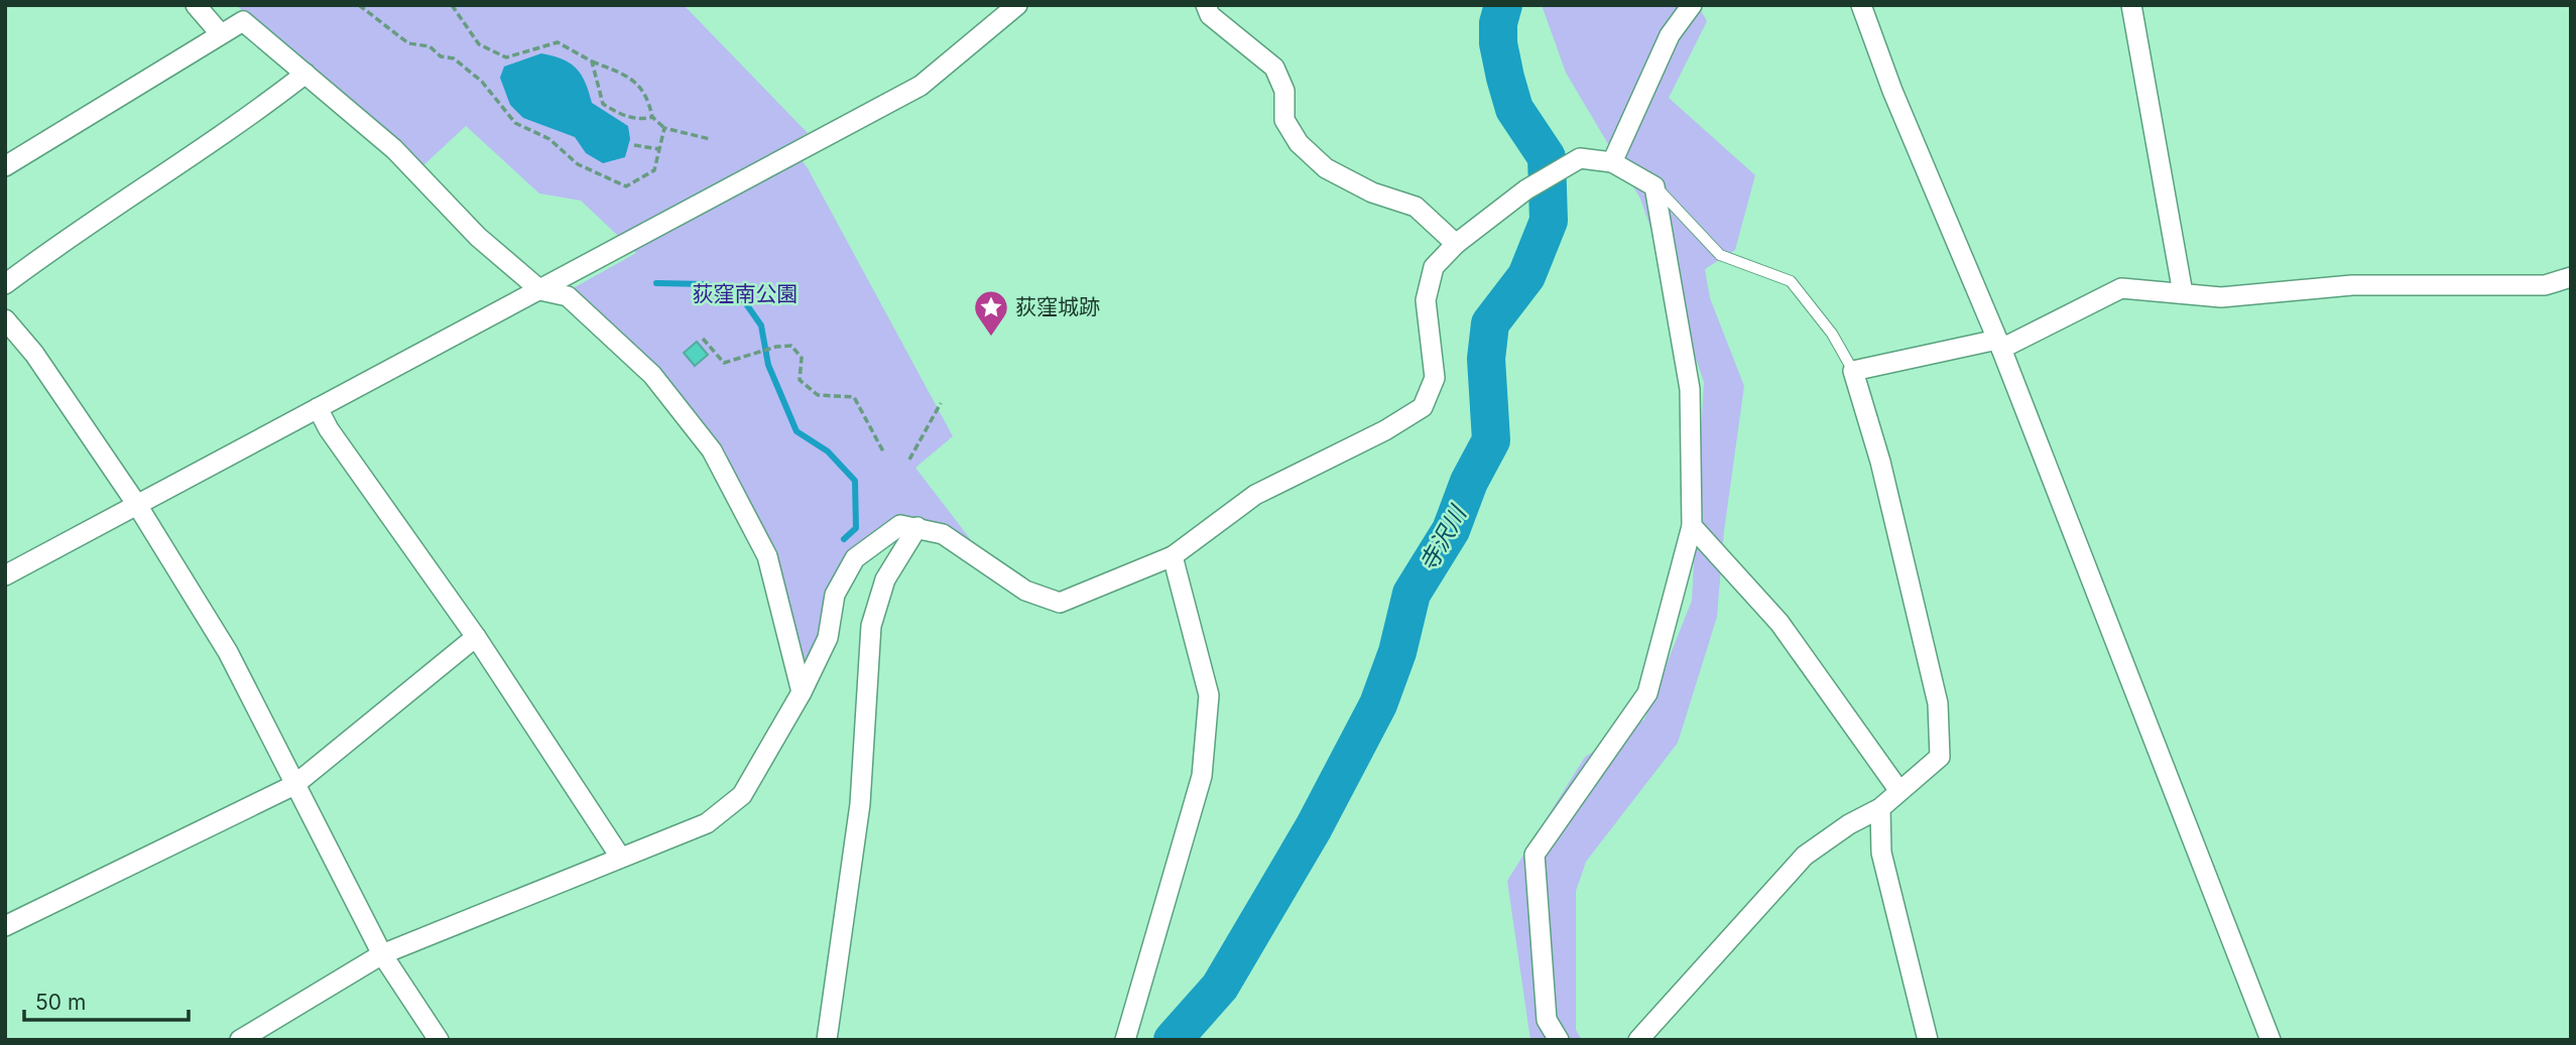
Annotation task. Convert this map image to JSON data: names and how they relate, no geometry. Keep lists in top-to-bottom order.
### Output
{
  "water": ["寺沢川"],
  "parks": ["荻窪南公園"],
  "places": {
    "place": ["荻窪城跡"]
  },
  "scale_bar": "50 m"
}
